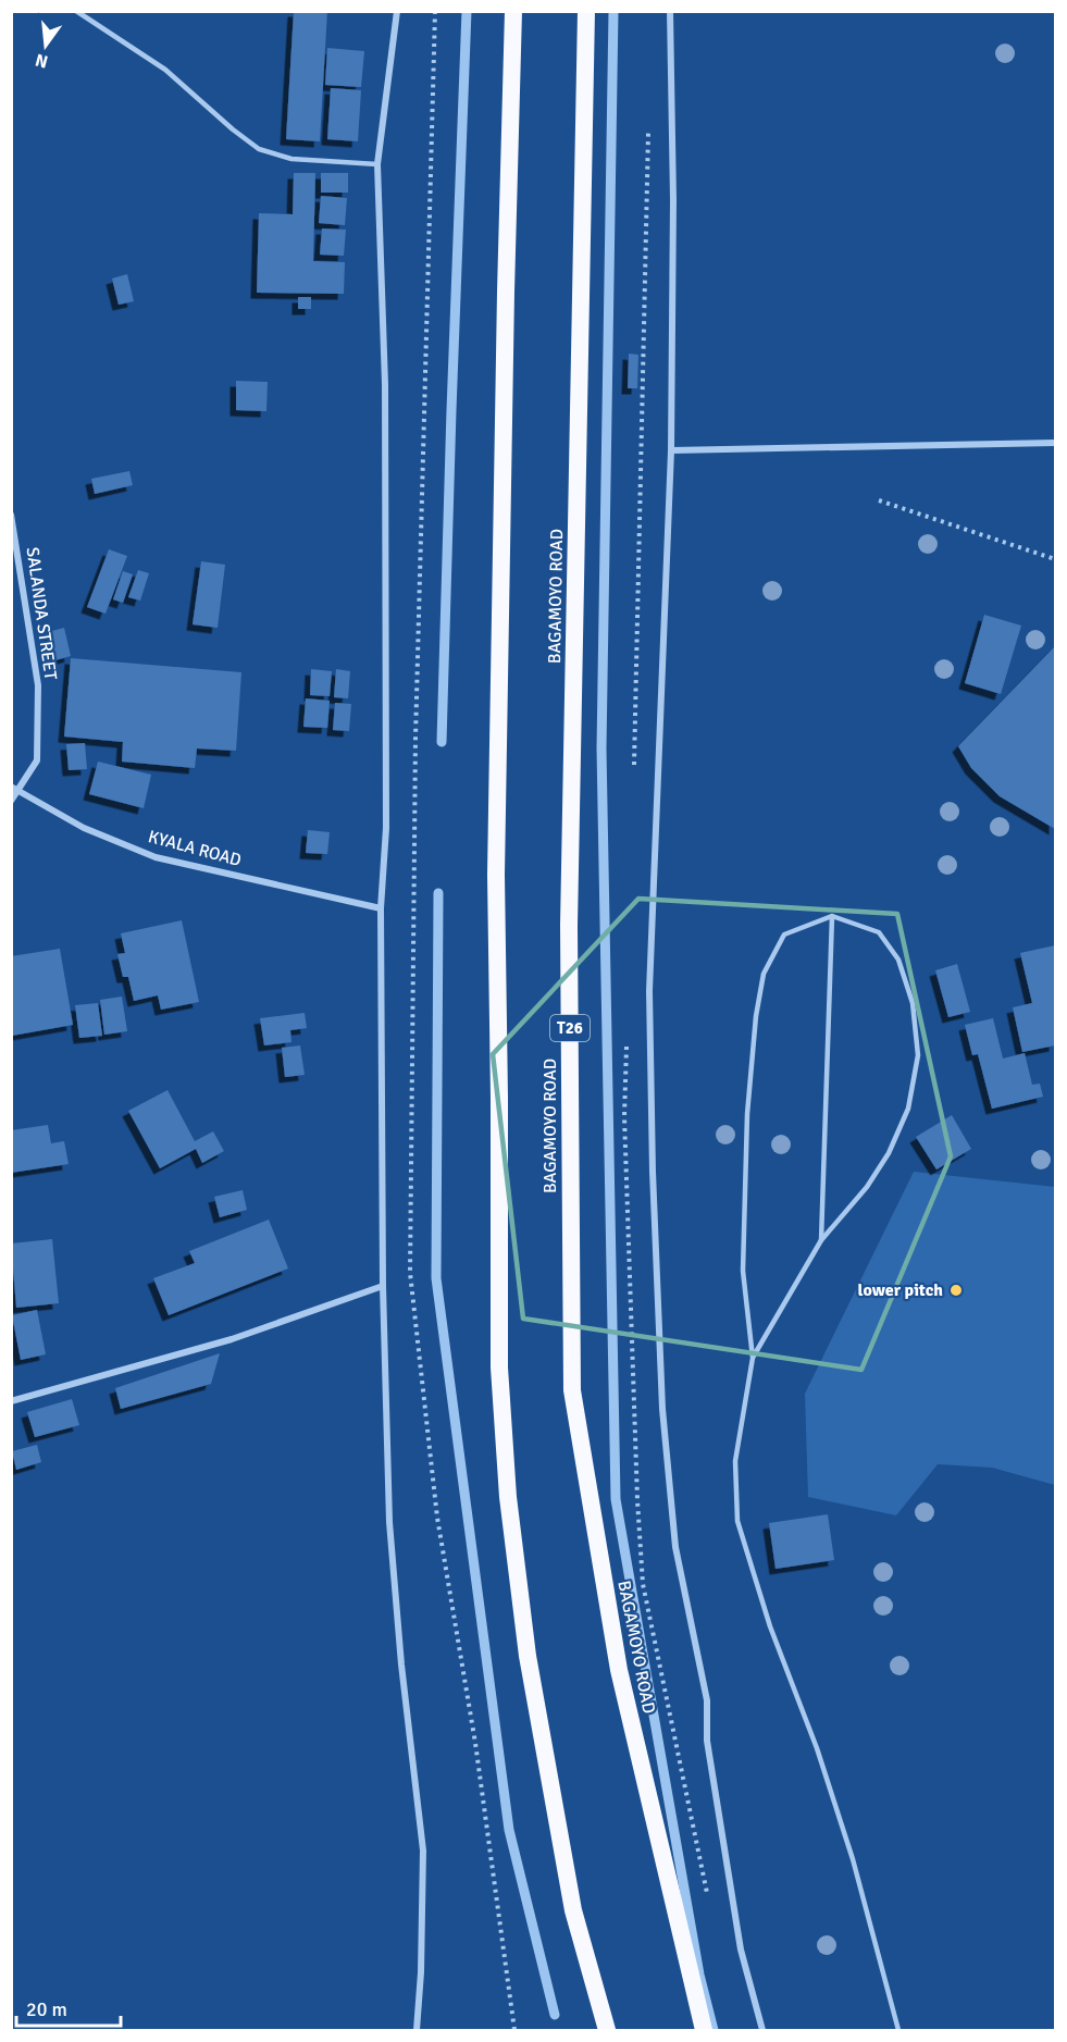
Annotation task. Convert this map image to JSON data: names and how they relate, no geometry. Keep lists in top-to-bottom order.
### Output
{
  "streets": {
    "highway": ["BAGAMOYO ROAD", "T26"],
    "street": ["SALANDA STREET", "KYALA ROAD"]
  },
  "crossings": [
    ["SALANDA STREET", "KYALA ROAD"]
  ],
  "places": ["lower pitch"],
  "scale_bar": "20 m",
  "north": "bottom"
}
